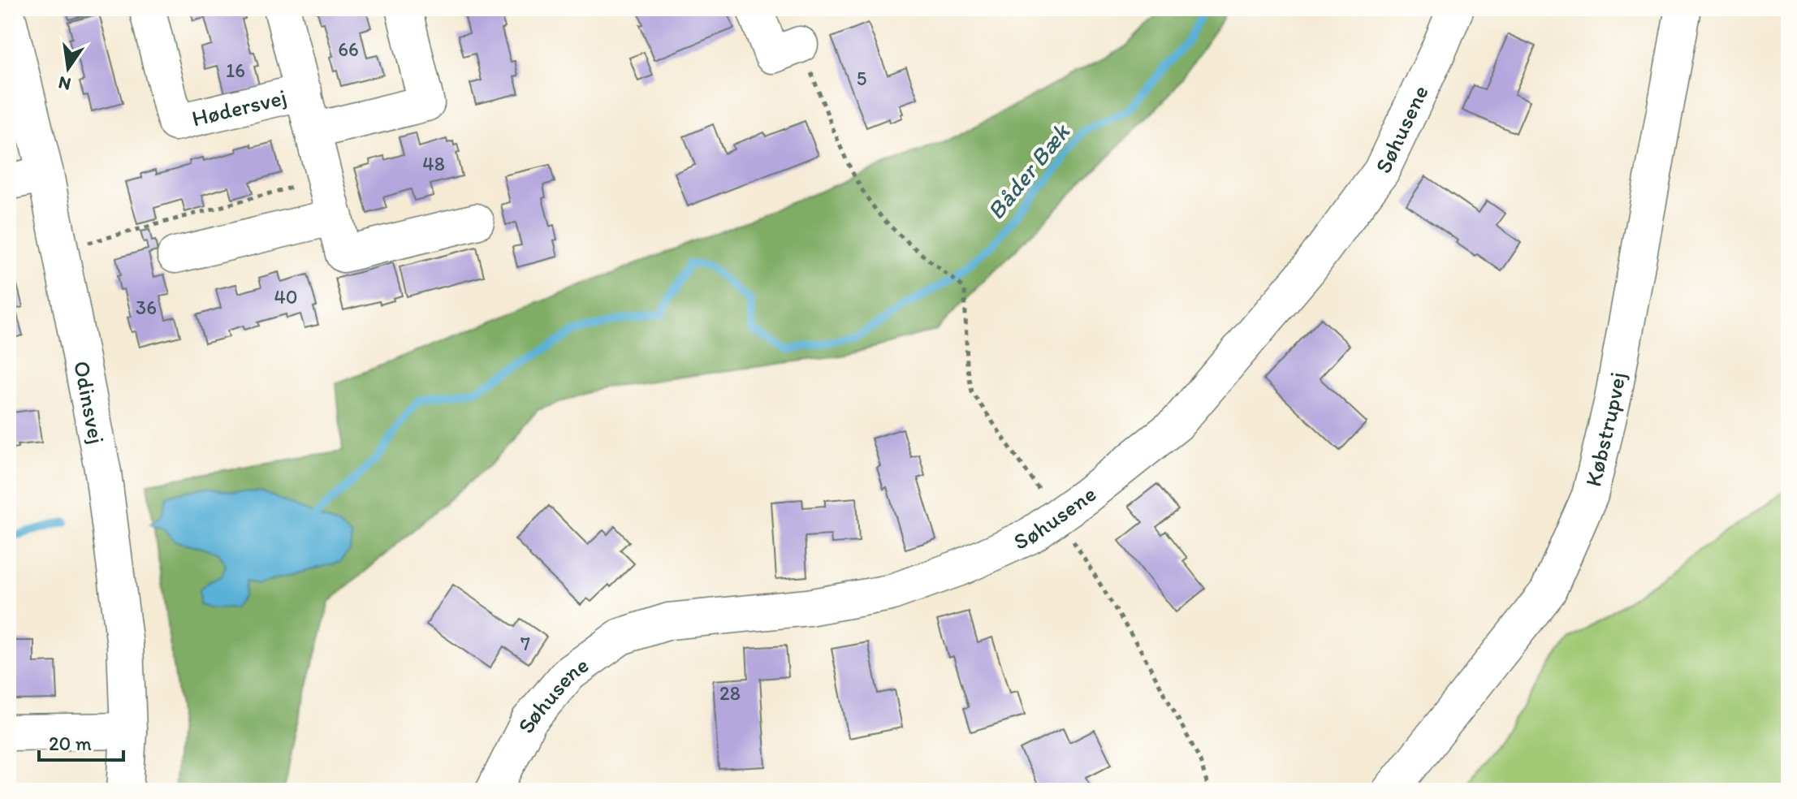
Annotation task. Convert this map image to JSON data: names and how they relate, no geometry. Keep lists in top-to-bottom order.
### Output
{
  "streets": {
    "street": [
      "Hødersvej",
      "Søhusene",
      "Odinsvej",
      "Købstrupvej"
    ]
  },
  "water": ["Båder Bæk"],
  "house_numbers": [
    "66",
    "16",
    "5",
    "48",
    "40",
    "36",
    "7",
    "28"
  ],
  "scale_bar": "20 m",
  "north": "bottom"
}
